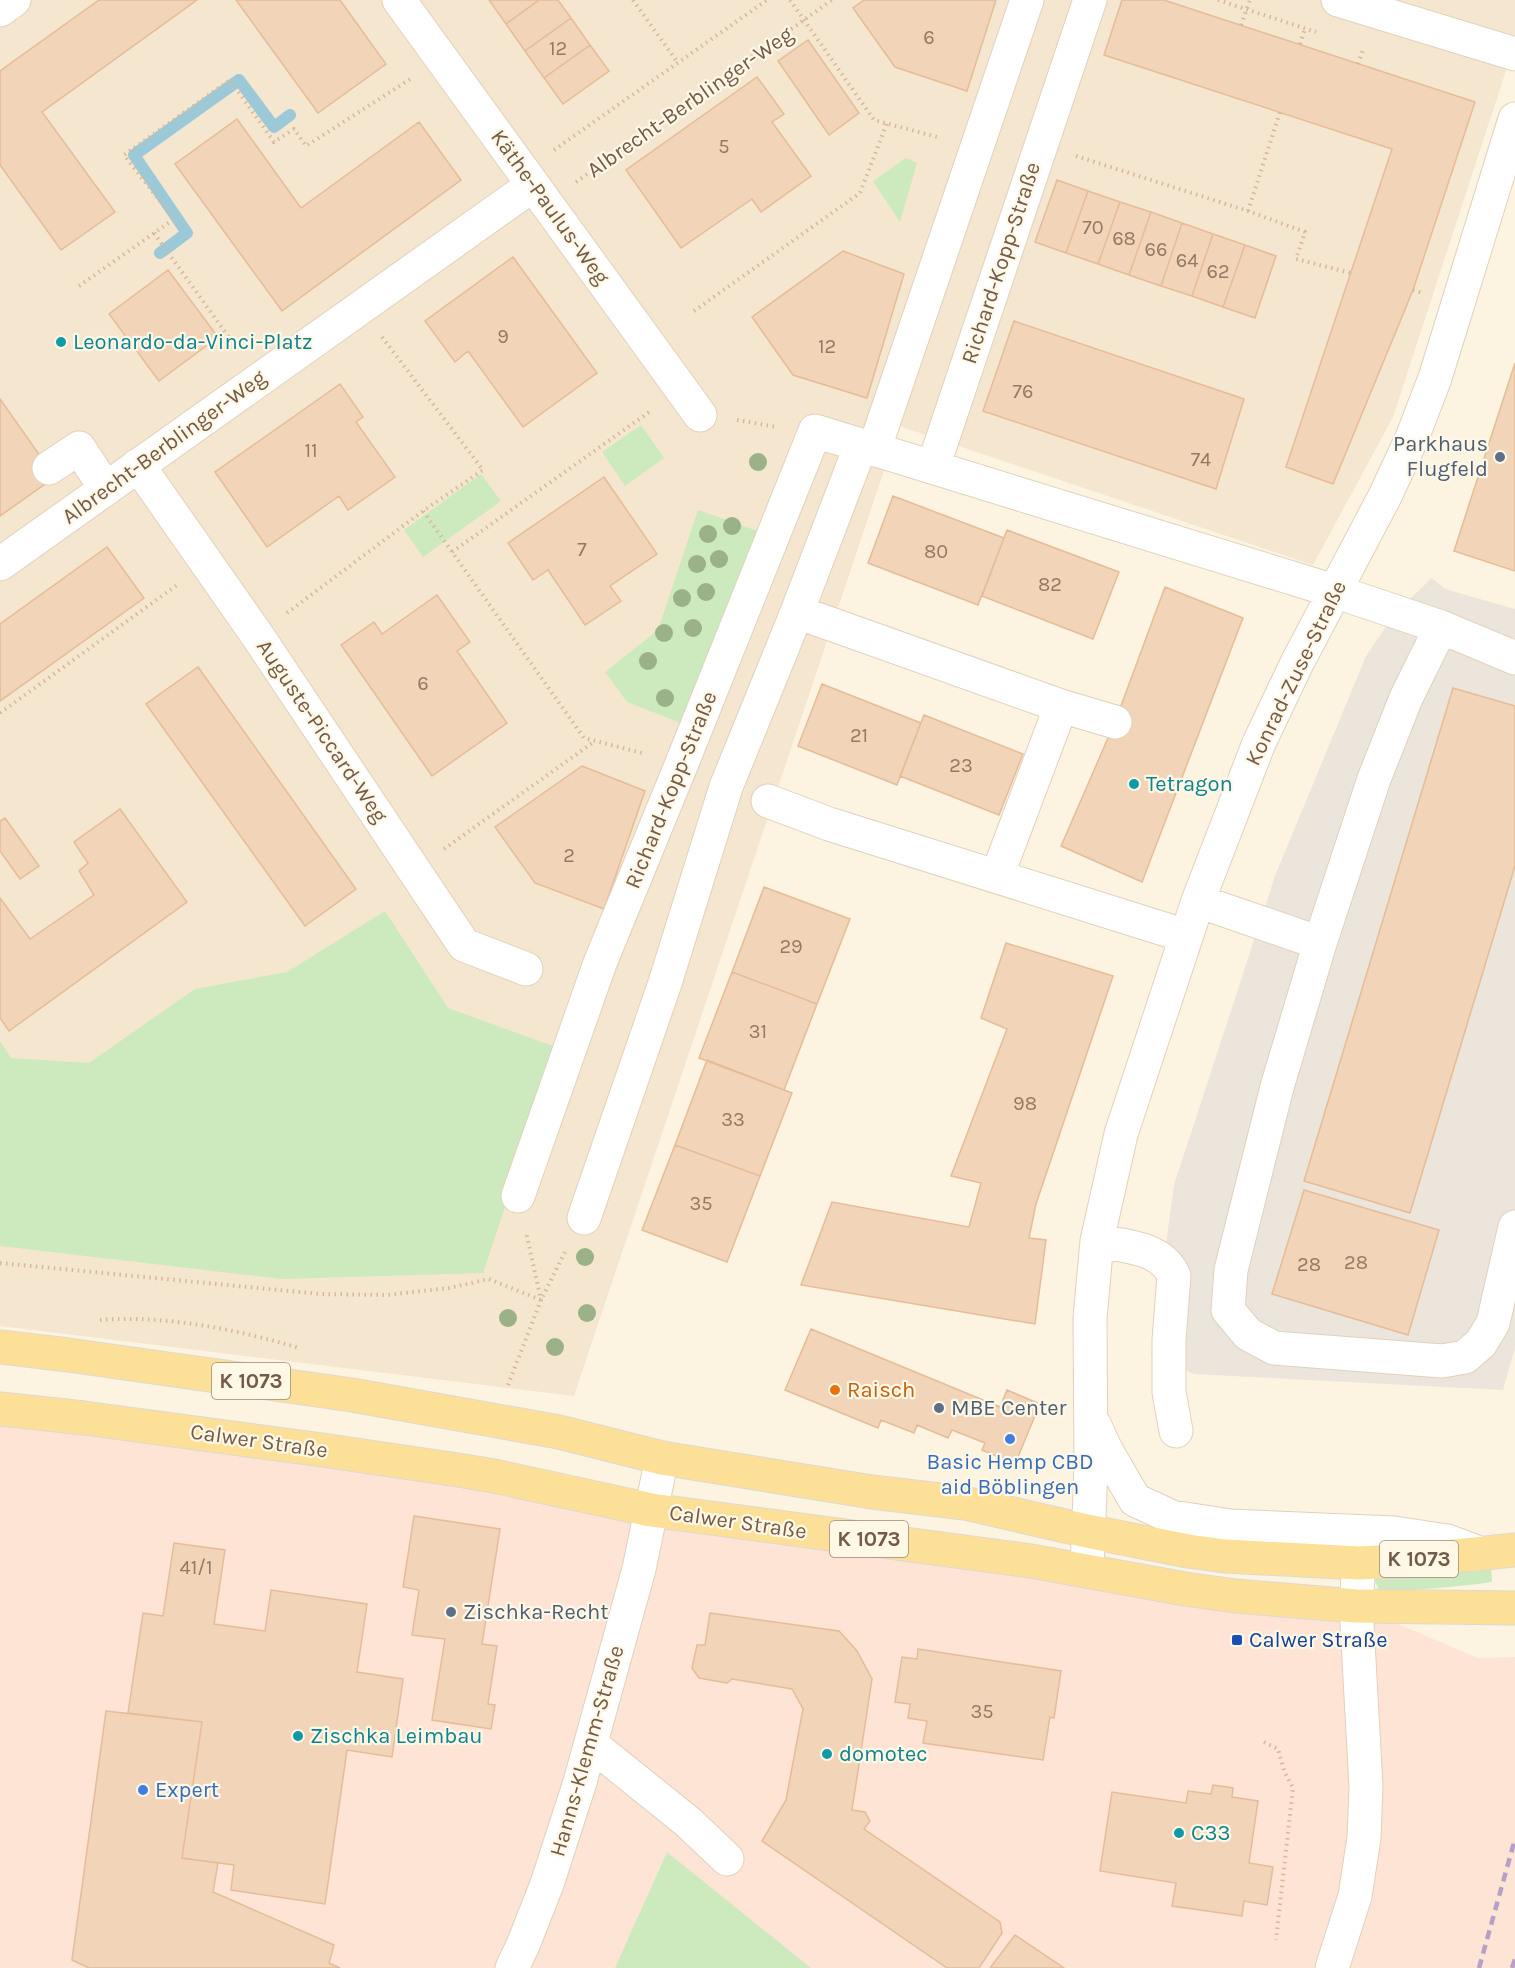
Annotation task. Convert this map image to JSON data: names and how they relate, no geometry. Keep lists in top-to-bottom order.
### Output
{
  "streets": {
    "main road": ["K 1073", "Calwer Straße"],
    "street": [
      "Albrecht-Berblinger-Weg",
      "Käthe-Paulus-Weg",
      "Richard-Kopp-Straße",
      "Konrad-Zuse-Straße",
      "Auguste-Piccard-Weg",
      "Hanns-Klemm-Straße"
    ]
  },
  "crossings": [
    ["Albrecht-Berblinger-Weg", "Käthe-Paulus-Weg"],
    ["Albrecht-Berblinger-Weg", "Auguste-Piccard-Weg"],
    ["Konrad-Zuse-Straße", "K 1073"],
    ["Konrad-Zuse-Straße", "Calwer Straße"],
    ["K 1073", "Hanns-Klemm-Straße"],
    ["Calwer Straße", "Hanns-Klemm-Straße"]
  ],
  "places": {
    "other": [
      "Leonardo-da-Vinci-Platz",
      "Parkhaus Flugfeld",
      "Tetragon",
      "Raisch",
      "MBE Center",
      "Basic Hemp CBD aid Böblingen",
      "Zischka-Recht",
      "Zischka Leimbau",
      "domotec",
      "Expert",
      "C33"
    ],
    "transit": ["Calwer Straße"]
  },
  "house_numbers": [
    "6",
    "12",
    "5",
    "70",
    "68",
    "66",
    "64",
    "62",
    "9",
    "12",
    "76",
    "11",
    "74",
    "7",
    "80",
    "82",
    "6",
    "21",
    "23",
    "2",
    "29",
    "31",
    "98",
    "33",
    "35",
    "28",
    "28",
    "41/1",
    "35"
  ]
}
